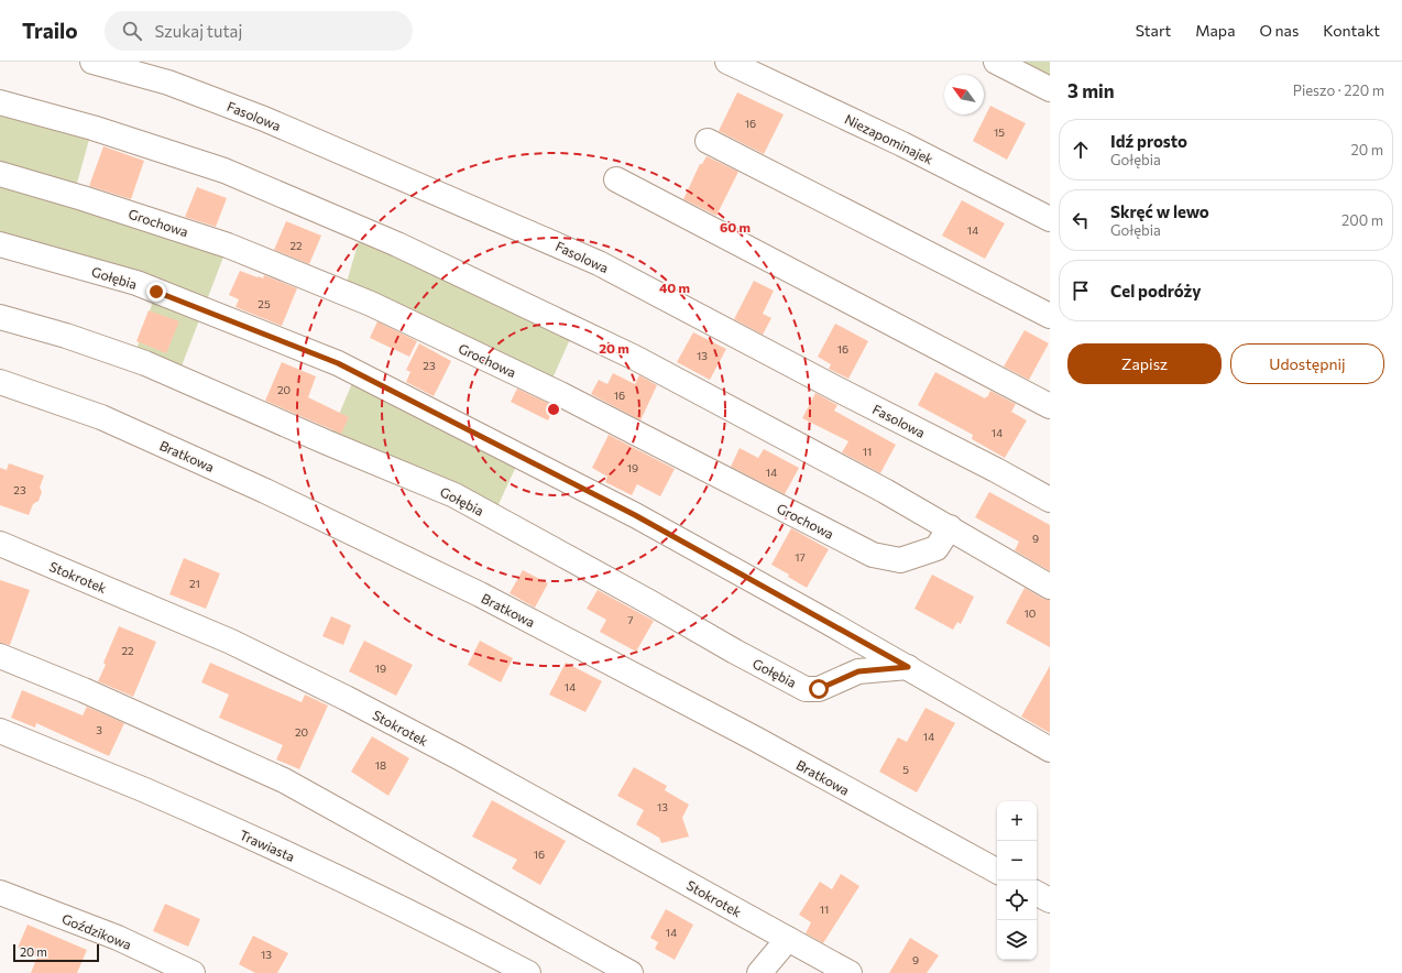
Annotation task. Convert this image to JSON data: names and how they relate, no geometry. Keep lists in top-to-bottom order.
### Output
{
  "streets": {
    "street": [
      "Fasolowa",
      "Niezapominajek",
      "Grochowa",
      "Gołębia",
      "Bratkowa",
      "Stokrotek",
      "Trawiasta",
      "Goździkowa"
    ]
  },
  "house_numbers": [
    "16",
    "15",
    "14",
    "22",
    "25",
    "16",
    "13",
    "23",
    "20",
    "16",
    "14",
    "11",
    "19",
    "14",
    "23",
    "9",
    "17",
    "21",
    "10",
    "7",
    "22",
    "19",
    "14",
    "3",
    "20",
    "14",
    "18",
    "5",
    "13",
    "16",
    "11",
    "14",
    "13",
    "9"
  ],
  "scale_bar": "20 m",
  "north": "top left",
  "page": {
    "header": "Trailo",
    "search": "Szukaj tutaj",
    "nav": [
      "Start",
      "Mapa",
      "O nas",
      "Kontakt"
    ],
    "heading": ["3 min", "Pieszo · 220 m"],
    "list": [
      ["Idź prosto", "Gołębia", "20 m"],
      ["Skręć w lewo", "Gołębia", "200 m"],
      "Cel podróży"
    ],
    "buttons": ["Zapisz", "Udostępnij"],
    "map_buttons": ["+", "−"],
    "scale": "20 m"
  },
  "rings": ["60 m", "40 m", "20 m"]
}
